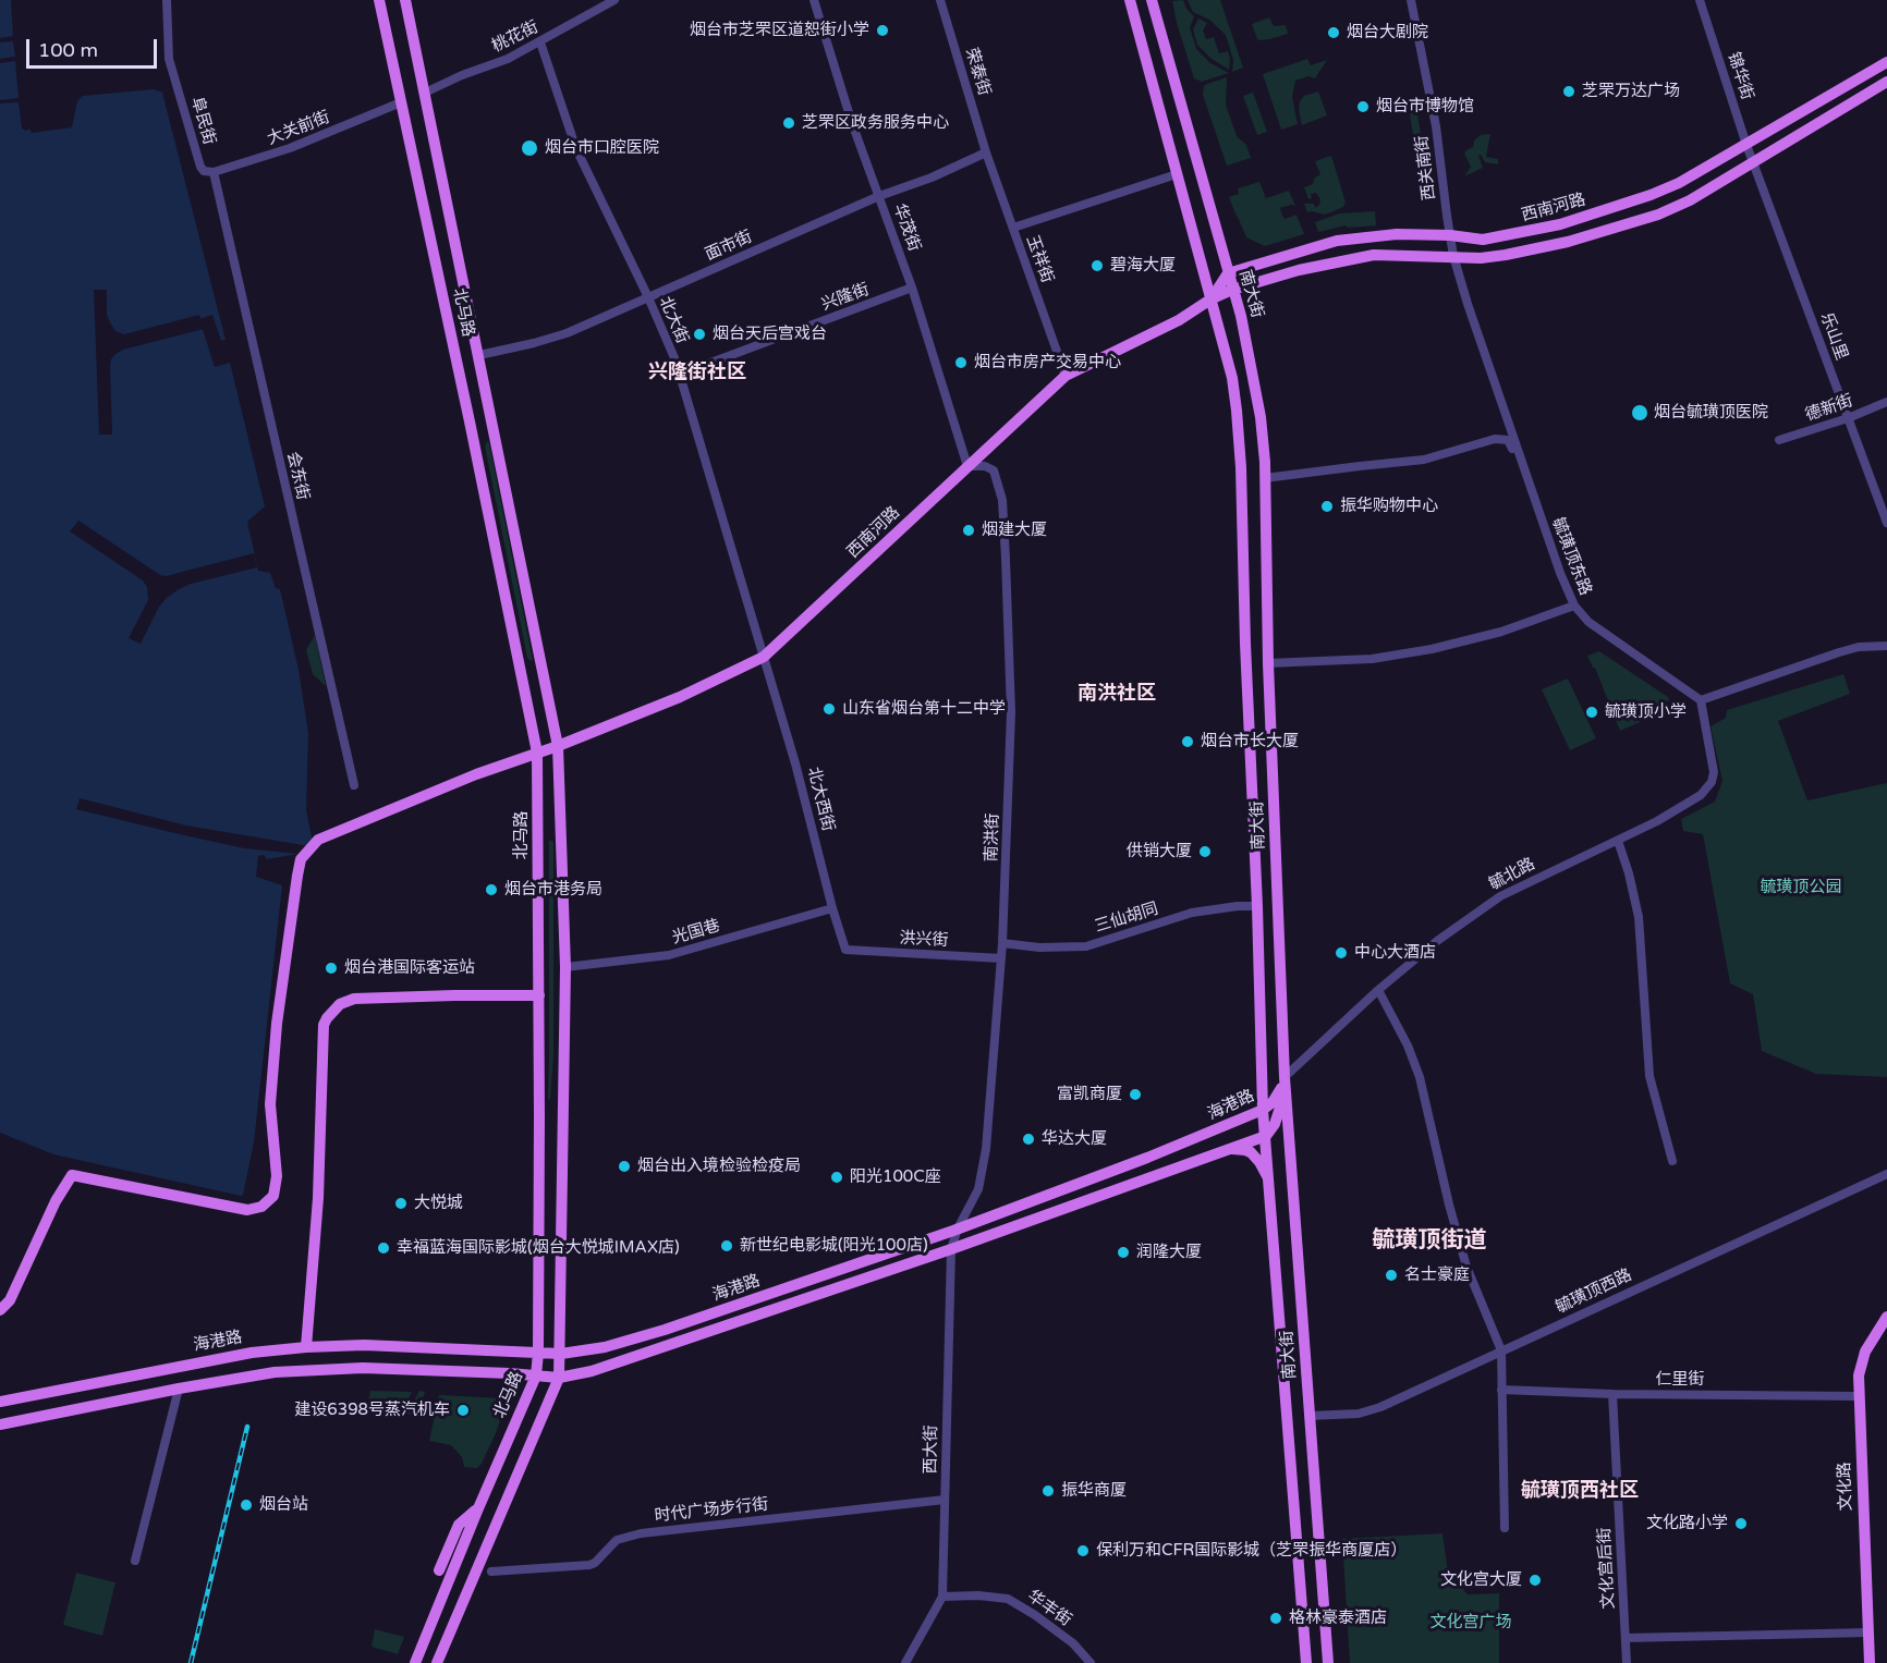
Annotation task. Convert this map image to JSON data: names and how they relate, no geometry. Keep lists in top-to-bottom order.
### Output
{
  "streets": {
    "main road": [
      "西南河路",
      "南大街",
      "北马路",
      "海港路",
      "文化路"
    ],
    "street": [
      "桃花街",
      "荣泰街",
      "锦华街",
      "阜民街",
      "大关前街",
      "西关南街",
      "华茂街",
      "面市街",
      "玉祥街",
      "兴隆街",
      "北大街",
      "乐山里",
      "德新街",
      "会东街",
      "毓璜顶东路",
      "北大西街",
      "南洪街",
      "毓北路",
      "三仙胡同",
      "光国巷",
      "洪兴街",
      "毓璜顶西路",
      "仁里街",
      "西大街",
      "时代广场步行街",
      "文化宫后街",
      "华丰街"
    ]
  },
  "crossings": [
    ["桃花街", "北马路"],
    ["桃花街", "北大街"],
    ["荣泰街", "面市街"],
    ["荣泰街", "玉祥街"],
    ["锦华街", "西南河路"],
    ["锦华街", "乐山里"],
    ["阜民街", "大关前街"],
    ["阜民街", "会东街"],
    ["大关前街", "北马路"],
    ["大关前街", "会东街"],
    ["西关南街", "西南河路"],
    ["西关南街", "毓璜顶东路"],
    ["西南河路", "华茂街"],
    ["西南河路", "玉祥街"],
    ["西南河路", "南大街"],
    ["西南河路", "北马路"],
    ["西南河路", "北大街"],
    ["西南河路", "乐山里"],
    ["西南河路", "毓璜顶东路"],
    ["西南河路", "北大西街"],
    ["西南河路", "南洪街"],
    ["华茂街", "面市街"],
    ["华茂街", "兴隆街"],
    ["华茂街", "南洪街"],
    ["面市街", "玉祥街"],
    ["面市街", "北马路"],
    ["面市街", "北大街"],
    ["南大街", "毓北路"],
    ["南大街", "三仙胡同"],
    ["南大街", "海港路"],
    ["南大街", "毓璜顶西路"],
    ["兴隆街", "北大街"],
    ["北马路", "光国巷"],
    ["北马路", "海港路"],
    ["北大街", "北大西街"],
    ["乐山里", "德新街"],
    ["毓璜顶东路", "毓北路"],
    ["北大西街", "光国巷"],
    ["北大西街", "洪兴街"],
    ["南洪街", "三仙胡同"],
    ["南洪街", "洪兴街"],
    ["南洪街", "海港路"],
    ["南洪街", "西大街"],
    ["毓北路", "海港路"],
    ["海港路", "西大街"],
    ["仁里街", "文化路"],
    ["仁里街", "文化宫后街"],
    ["西大街", "时代广场步行街"],
    ["西大街", "华丰街"]
  ],
  "districts": [
    "兴隆街社区",
    "南洪社区",
    "毓璜顶街道",
    "毓璜顶西社区"
  ],
  "parks": ["毓璜顶公园", "文化宫广场"],
  "places": [
    "烟台市芝罘区道恕街小学",
    "烟台大剧院",
    "芝罘万达广场",
    "烟台市博物馆",
    "芝罘区政务服务中心",
    "烟台市口腔医院",
    "碧海大厦",
    "烟台天后宫戏台",
    "烟台市房产交易中心",
    "烟台毓璜顶医院",
    "振华购物中心",
    "烟建大厦",
    "山东省烟台第十二中学",
    "毓璜顶小学",
    "烟台市长大厦",
    "供销大厦",
    "烟台市港务局",
    "中心大酒店",
    "烟台港国际客运站",
    "富凯商厦",
    "华达大厦",
    "烟台出入境检验检疫局",
    "阳光100C座",
    "大悦城",
    "新世纪电影城(阳光100店)",
    "幸福蓝海国际影城(烟台大悦城IMAX店)",
    "润隆大厦",
    "名士豪庭",
    "建设6398号蒸汽机车",
    "振华商厦",
    "烟台站",
    "文化路小学",
    "保利万和CFR国际影城（芝罘振华商厦店）",
    "文化宫大厦",
    "格林豪泰酒店"
  ],
  "scale_bar": "100 m"
}
